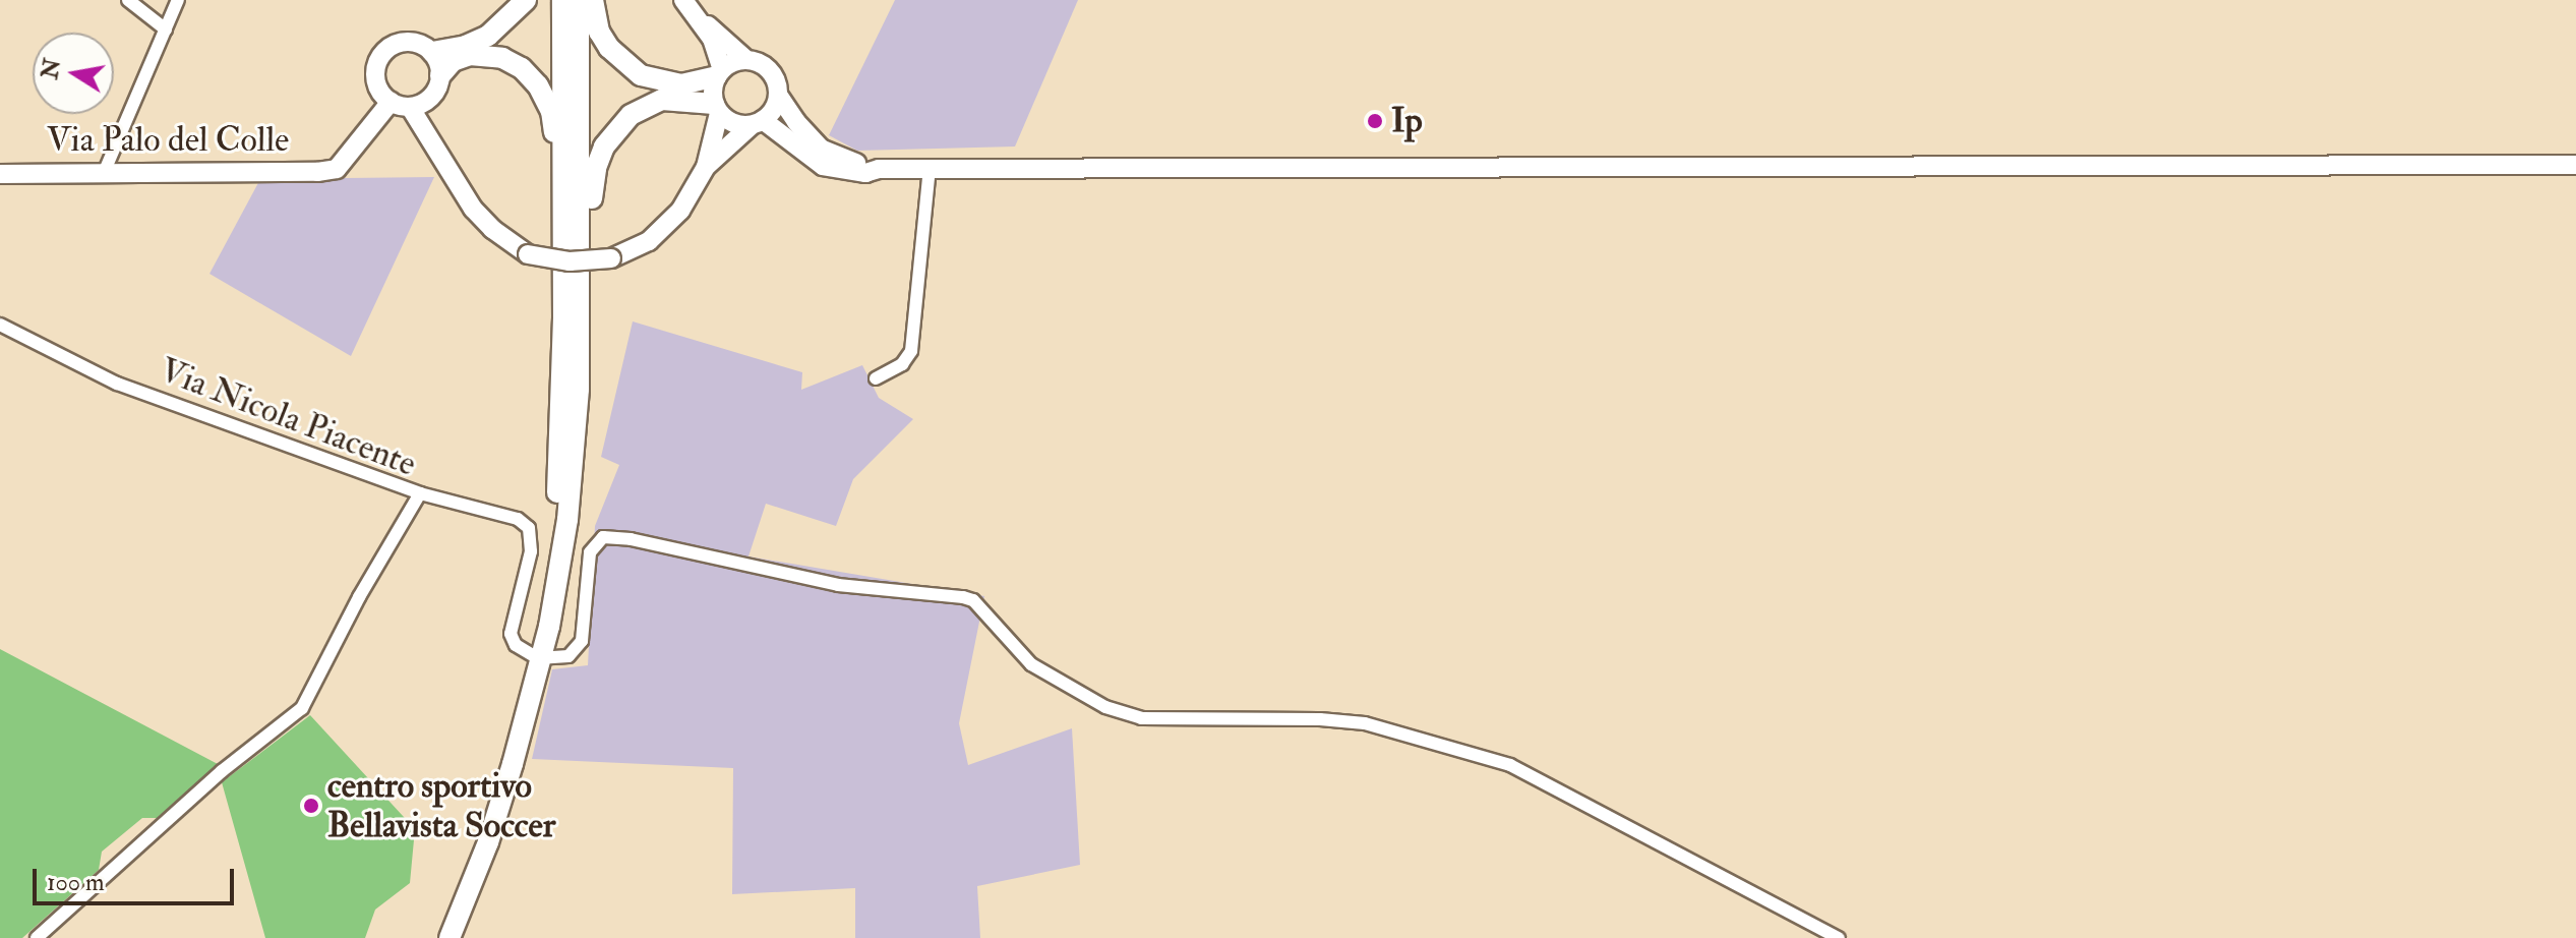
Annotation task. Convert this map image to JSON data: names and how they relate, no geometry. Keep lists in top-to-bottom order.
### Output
{
  "streets": {
    "main road": ["Via Palo del Colle"],
    "street": ["Via Nicola Piacente"]
  },
  "places": ["Ip", "centro sportivo Bellavista Soccer"],
  "scale_bar": "100 m",
  "north": "left"
}
